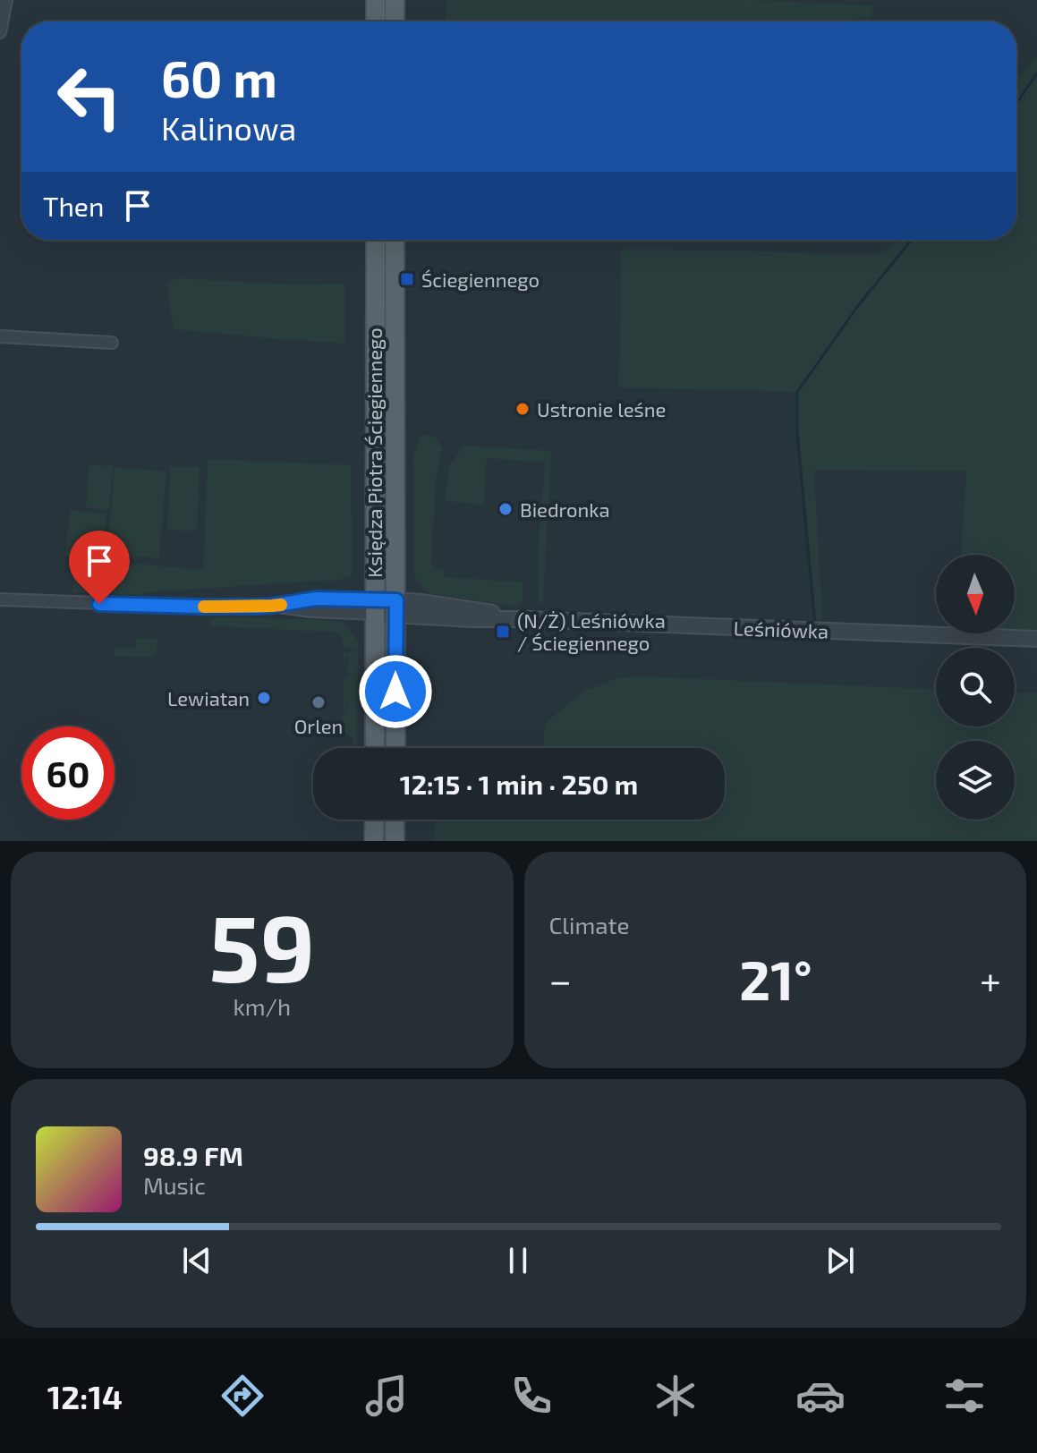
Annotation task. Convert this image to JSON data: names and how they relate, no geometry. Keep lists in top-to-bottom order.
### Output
{
  "streets": {
    "main road": ["Księdza Piotra Ściegiennego"],
    "street": ["Leśniówka"]
  },
  "crossings": [
    ["Księdza Piotra Ściegiennego", "Leśniówka"]
  ],
  "places": {
    "transit": ["Ściegiennego", "(N/Ż) Leśniówka / Ściegiennego"],
    "other": [
      "Ustronie leśne",
      "Biedronka",
      "Lewiatan",
      "Orlen"
    ]
  },
  "north": "bottom",
  "page": {
    "turn": ["60 m", "Kalinowa"],
    "then": "Then",
    "limit": "60",
    "trip": "12:15 · 1 min · 250 m",
    "tile": [
      ["59", "km/h"],
      "Climate"
    ],
    "heat": ["−", "21°", "+"],
    "song": ["98.9 FM", "Music"],
    "tabs": "12:14"
  }
}
